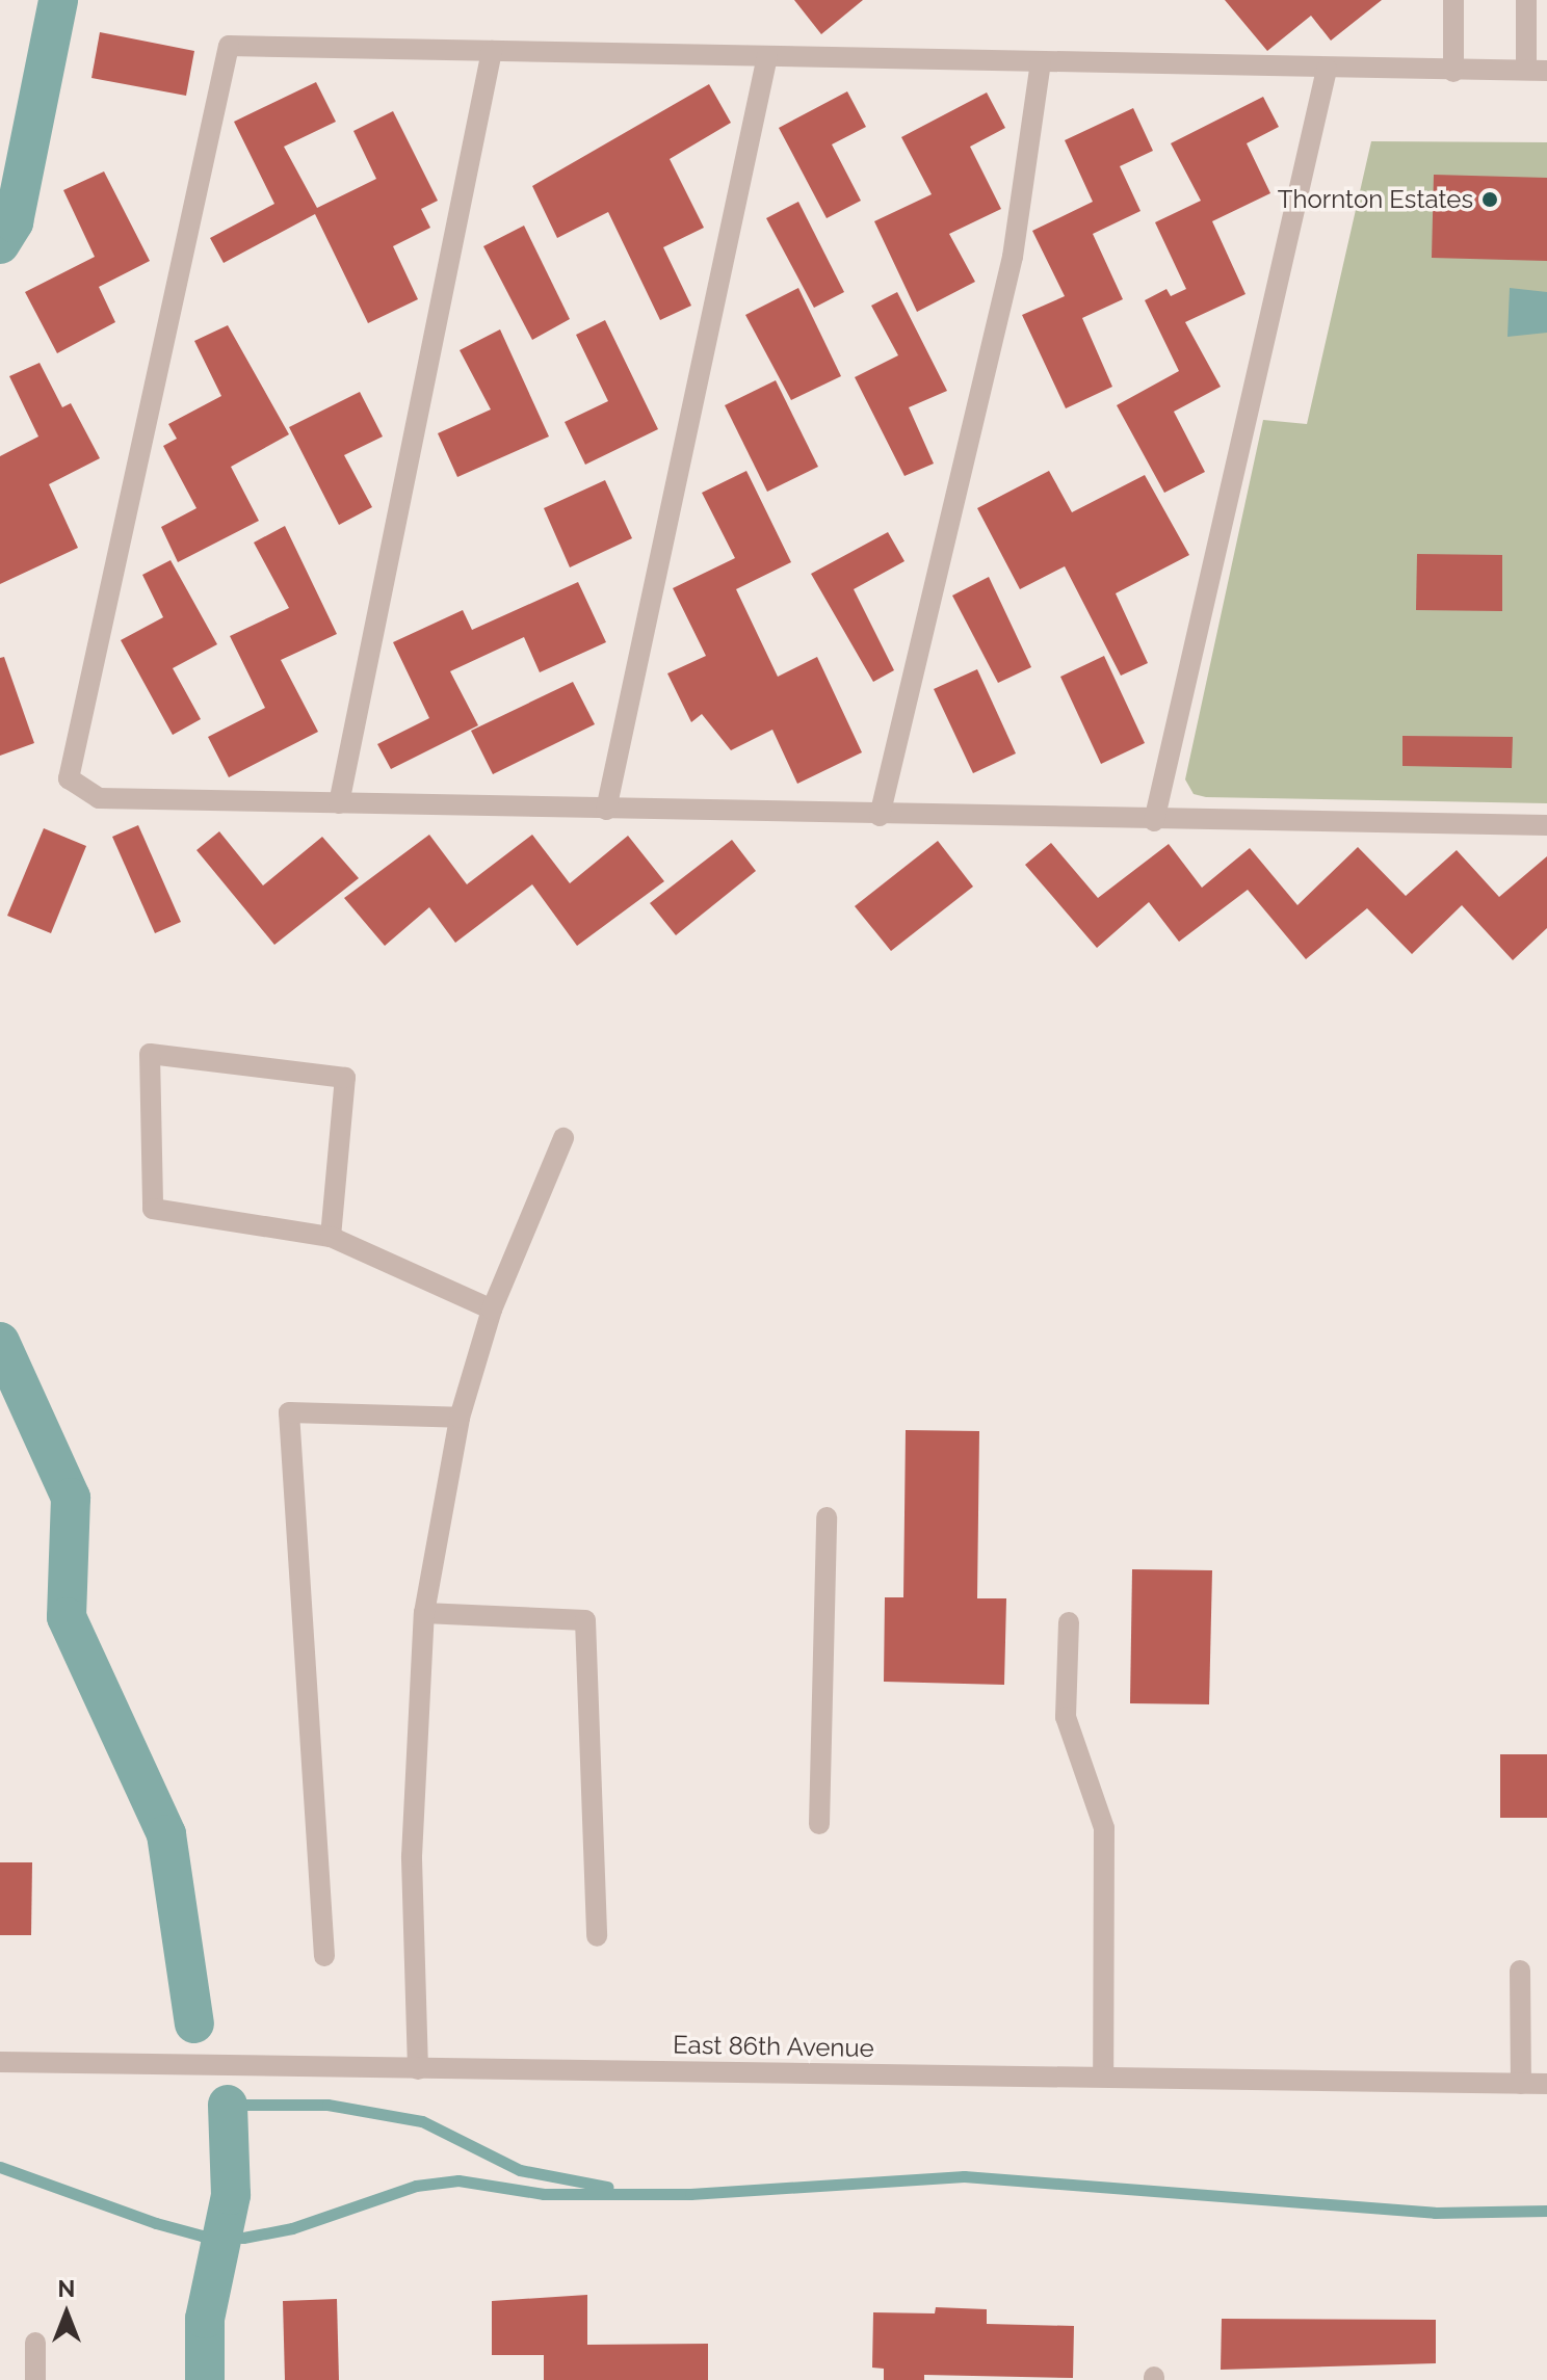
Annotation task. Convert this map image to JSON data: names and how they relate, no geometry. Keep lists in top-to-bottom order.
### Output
{
  "streets": {
    "street": ["East 86th Avenue"]
  },
  "places": ["Thornton Estates"],
  "north": "top"
}
